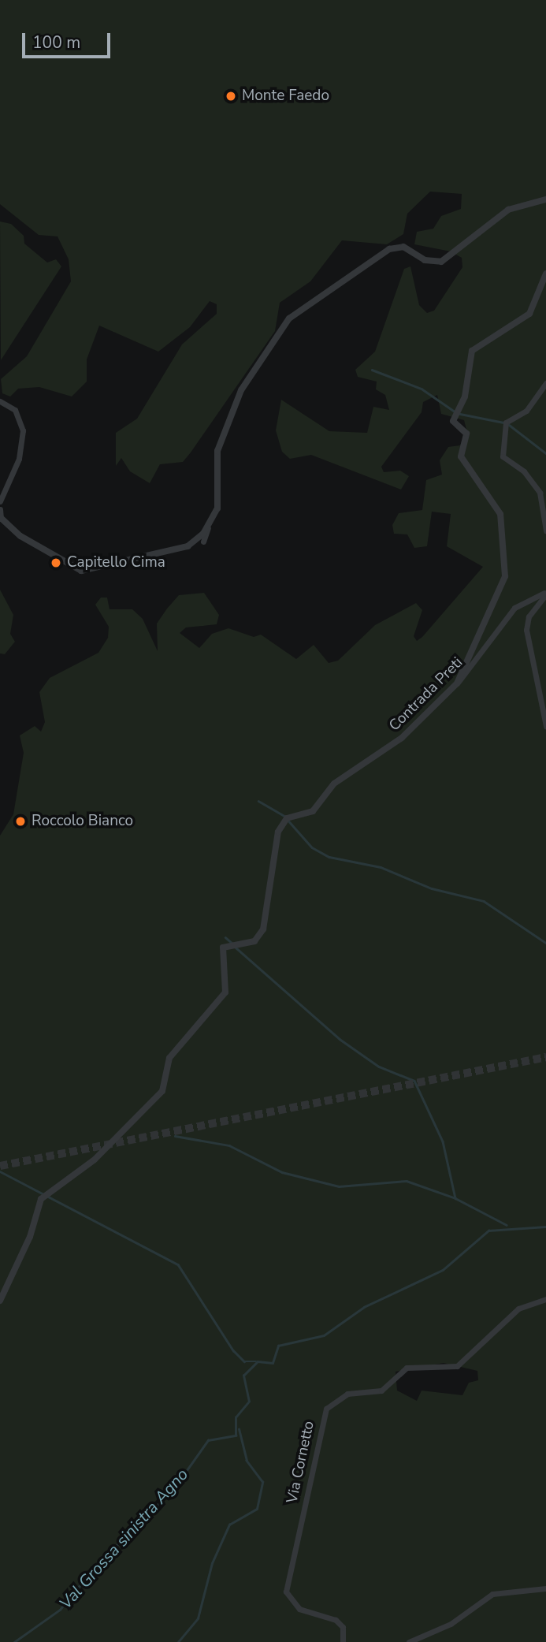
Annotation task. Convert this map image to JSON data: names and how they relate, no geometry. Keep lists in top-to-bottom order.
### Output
{
  "streets": {
    "street": ["Contrada Preti", "Via Cornetto"]
  },
  "water": ["Val Grossa sinistra Agno"],
  "places": ["Monte Faedo", "Capitello Cima", "Roccolo Bianco"],
  "scale_bar": "100 m"
}
